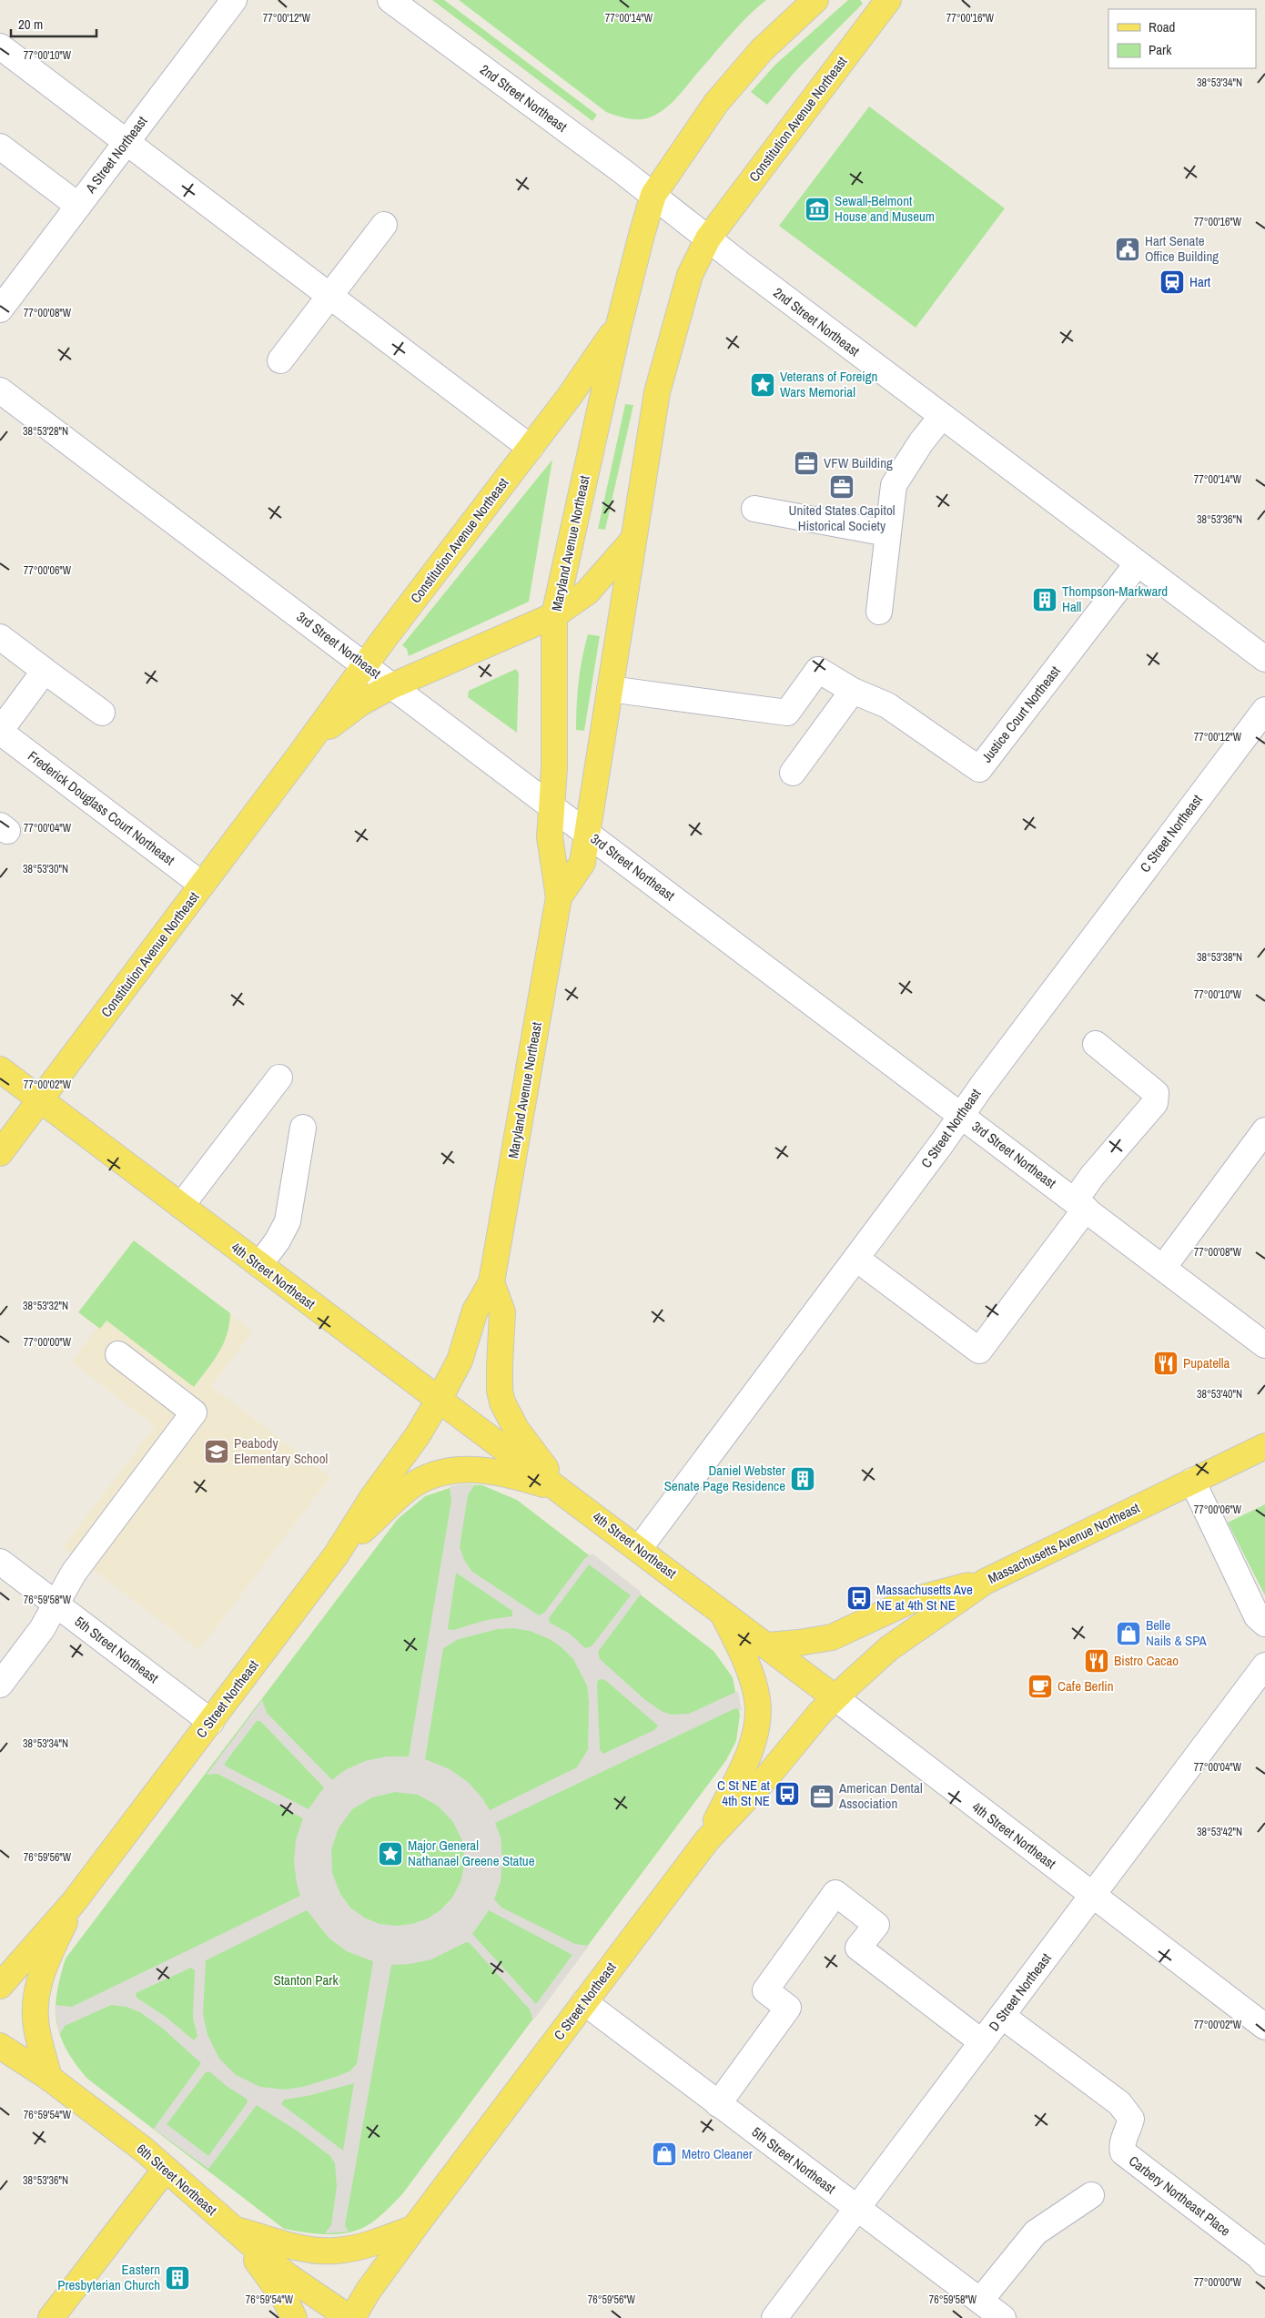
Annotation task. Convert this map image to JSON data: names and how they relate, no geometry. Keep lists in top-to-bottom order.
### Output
{
  "streets": {
    "main road": [
      "Constitution Avenue Northeast",
      "Maryland Avenue Northeast",
      "C Street Northeast",
      "4th Street Northeast",
      "Massachusetts Avenue Northeast",
      "6th Street Northeast"
    ],
    "street": [
      "2nd Street Northeast",
      "A Street Northeast",
      "3rd Street Northeast",
      "Justice Court Northeast",
      "Frederick Douglass Court Northeast",
      "5th Street Northeast",
      "D Street Northeast",
      "Carbery Northeast Place"
    ]
  },
  "crossings": [
    ["2nd Street Northeast", "Constitution Avenue Northeast"],
    ["2nd Street Northeast", "Maryland Avenue Northeast"],
    ["2nd Street Northeast", "Justice Court Northeast"],
    ["Constitution Avenue Northeast", "Maryland Avenue Northeast"],
    ["Constitution Avenue Northeast", "3rd Street Northeast"],
    ["Constitution Avenue Northeast", "Frederick Douglass Court Northeast"],
    ["Constitution Avenue Northeast", "4th Street Northeast"],
    ["Maryland Avenue Northeast", "3rd Street Northeast"],
    ["Maryland Avenue Northeast", "C Street Northeast"],
    ["Maryland Avenue Northeast", "4th Street Northeast"],
    ["3rd Street Northeast", "C Street Northeast"],
    ["C Street Northeast", "4th Street Northeast"],
    ["C Street Northeast", "Massachusetts Avenue Northeast"],
    ["C Street Northeast", "5th Street Northeast"],
    ["C Street Northeast", "6th Street Northeast"],
    ["4th Street Northeast", "Massachusetts Avenue Northeast"],
    ["4th Street Northeast", "D Street Northeast"],
    ["5th Street Northeast", "D Street Northeast"],
    ["D Street Northeast", "Carbery Northeast Place"]
  ],
  "parks": ["Stanton Park"],
  "places": {
    "museum": ["Sewall-Belmont House and Museum"],
    "public building": ["Hart Senate Office Building"],
    "station": ["Hart"],
    "place": ["Veterans of Foreign Wars Memorial", "Major General Nathanael Greene Statue"],
    "office": ["VFW Building", "United States Capitol Historical Society", "American Dental Association"],
    "building": ["Thompson-Markward Hall", "Daniel Webster Senate Page Residence", "Eastern Presbyterian Church"],
    "restaurant": ["Pupatella", "Bistro Cacao"],
    "school or university": ["Peabody Elementary School"],
    "bus stop": ["Massachusetts Ave NE at 4th St NE", "C St NE at 4th St NE"],
    "shop": ["Belle Nails & SPA", "Metro Cleaner"],
    "cafe": ["Cafe Berlin"]
  },
  "legend": ["Road", "Park"],
  "scale_bar": "20 m",
  "coordinates": [
    "77°00'12\"W",
    "77°00'14\"W",
    "77°00'16\"W",
    "77°00'10\"W",
    "38°53'34\"N",
    "77°00'08\"W",
    "38°53'28\"N",
    "38°53'36\"N",
    "77°00'06\"W",
    "77°00'04\"W",
    "38°53'30\"N",
    "38°53'38\"N",
    "77°00'02\"W",
    "38°53'32\"N",
    "77°00'00\"W",
    "38°53'40\"N",
    "76°59'58\"W",
    "38°53'42\"N",
    "76°59'56\"W",
    "76°59'54\"W"
  ]
}
